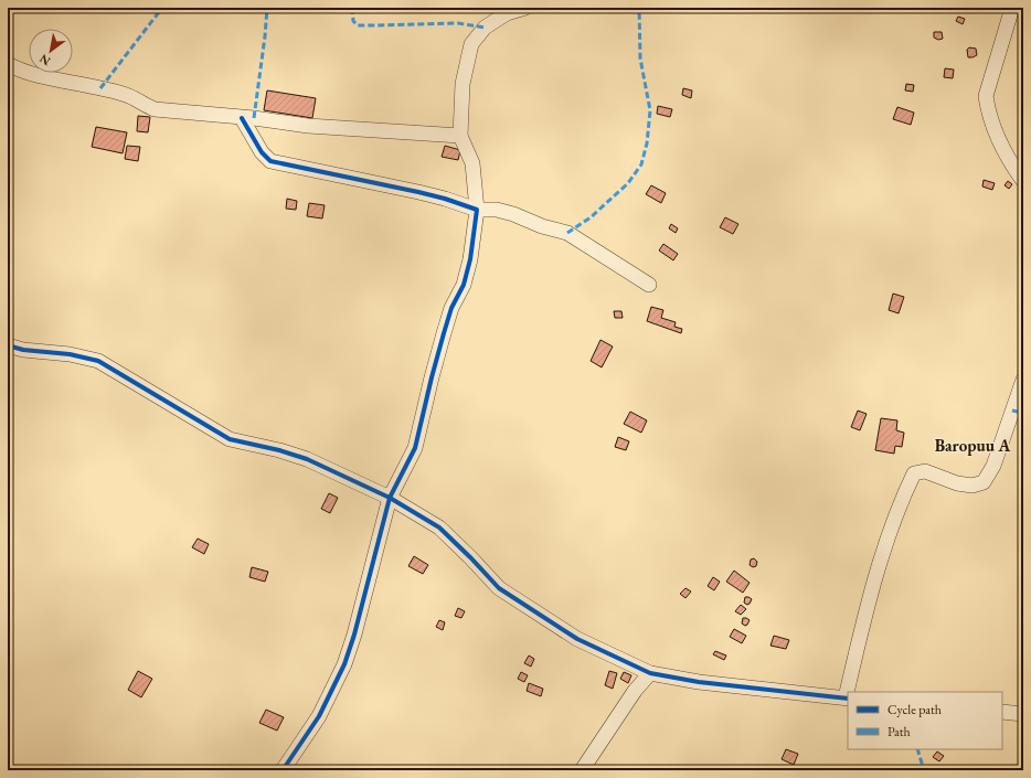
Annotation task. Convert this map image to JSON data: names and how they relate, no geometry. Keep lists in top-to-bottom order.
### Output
{
  "districts": ["Baropuu A"],
  "legend": ["Cycle path", "Path"],
  "north": "bottom left"
}
